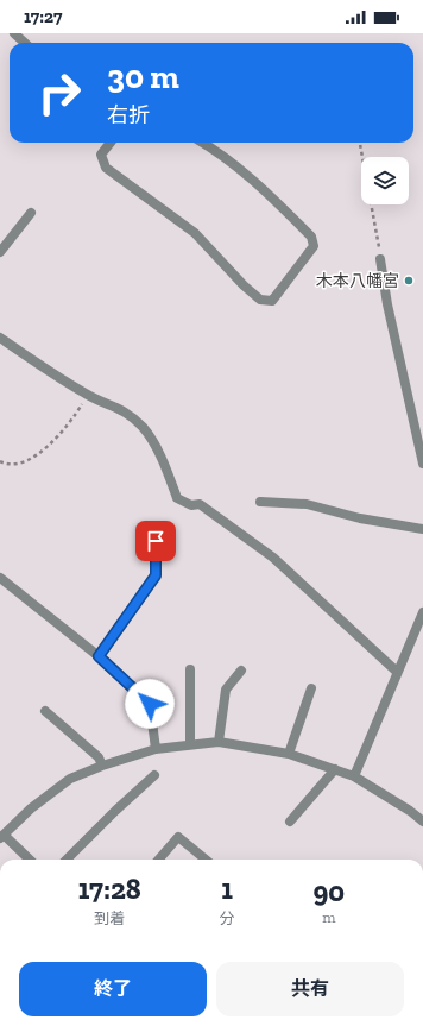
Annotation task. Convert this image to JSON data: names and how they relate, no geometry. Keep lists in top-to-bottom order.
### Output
{
  "places": ["木本八幡宮"],
  "page": {
    "status": "17:27",
    "turn": ["30 m", "右折"],
    "eta": [
      "17:28",
      "到着",
      "1",
      "分",
      "90",
      "m"
    ],
    "buttons": ["終了", "共有"]
  }
}
